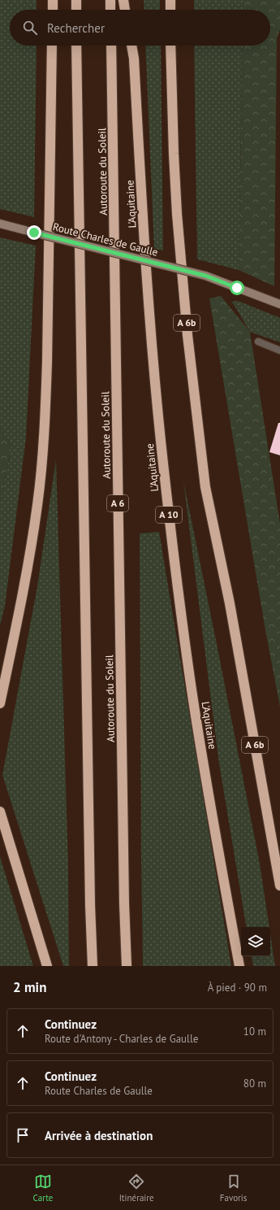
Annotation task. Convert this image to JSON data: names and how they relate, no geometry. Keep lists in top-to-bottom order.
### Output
{
  "streets": {
    "highway": [
      "Autoroute du Soleil",
      "L'Aquitaine",
      "A 6b",
      "A 6",
      "A 10"
    ],
    "street": ["Route Charles de Gaulle"]
  },
  "page": {
    "search": "Rechercher",
    "heading": ["2 min", "À pied · 90 m"],
    "list": [
      ["Continuez", "Route d'Antony - Charles de Gaulle", "10 m"],
      ["Continuez", "Route Charles de Gaulle", "80 m"],
      "Arrivée à destination"
    ],
    "nav": ["Carte", "Itinéraire", "Favoris"]
  }
}
